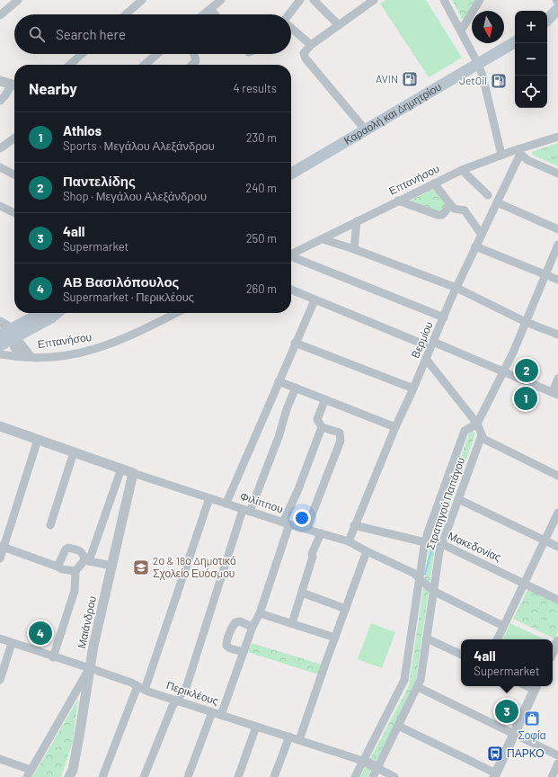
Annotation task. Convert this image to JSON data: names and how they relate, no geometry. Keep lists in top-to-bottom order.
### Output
{
  "streets": {
    "main road": ["Καραολή και Δημητρίου"],
    "street": [
      "Επτανήσου",
      "Βερμίου",
      "Φιλίππου",
      "Στρατηγού Παπάγου",
      "Μακεδονίας",
      "Μαιάνδρου",
      "Περικλέους"
    ]
  },
  "crossings": [
    ["Επτανήσου", "Βερμίου"],
    ["Βερμίου", "Φιλίππου"],
    ["Βερμίου", "Μακεδονίας"],
    ["Φιλίππου", "Στρατηγού Παπάγου"],
    ["Φιλίππου", "Μαιάνδρου"],
    ["Στρατηγού Παπάγου", "Μακεδονίας"],
    ["Στρατηγού Παπάγου", "Περικλέους"],
    ["Μαιάνδρου", "Περικλέους"]
  ],
  "places": {
    "fuel station": ["AVIN", "JetOil"],
    "school or university": ["2ο & 18ο Δημοτικό Σχολείο Ευόσμου"],
    "shop": ["Σοφία"],
    "bus stop": ["ΠΑΡΚΟ"]
  },
  "north": "bottom",
  "page": {
    "map_buttons": ["+", "−"],
    "search": "Search here",
    "heading": ["Nearby", "4 results"],
    "list": [
      {
        "mark": "1",
        "name": "Athlos",
        "note": "Sports · Μεγάλου Αλεξάνδρου",
        "value": "230 m"
      },
      {
        "mark": "2",
        "name": "Παντελίδης",
        "note": "Shop · Μεγάλου Αλεξάνδρου",
        "value": "240 m"
      },
      {
        "mark": "3",
        "name": "4all",
        "note": "Supermarket",
        "value": "250 m"
      },
      {
        "mark": "4",
        "name": "ΑΒ Βασιλόπουλος",
        "note": "Supermarket · Περικλέους",
        "value": "260 m"
      }
    ],
    "pins": [
      "2",
      "1",
      "4",
      "3"
    ],
    "popup": ["4all", "Supermarket"]
  }
}
